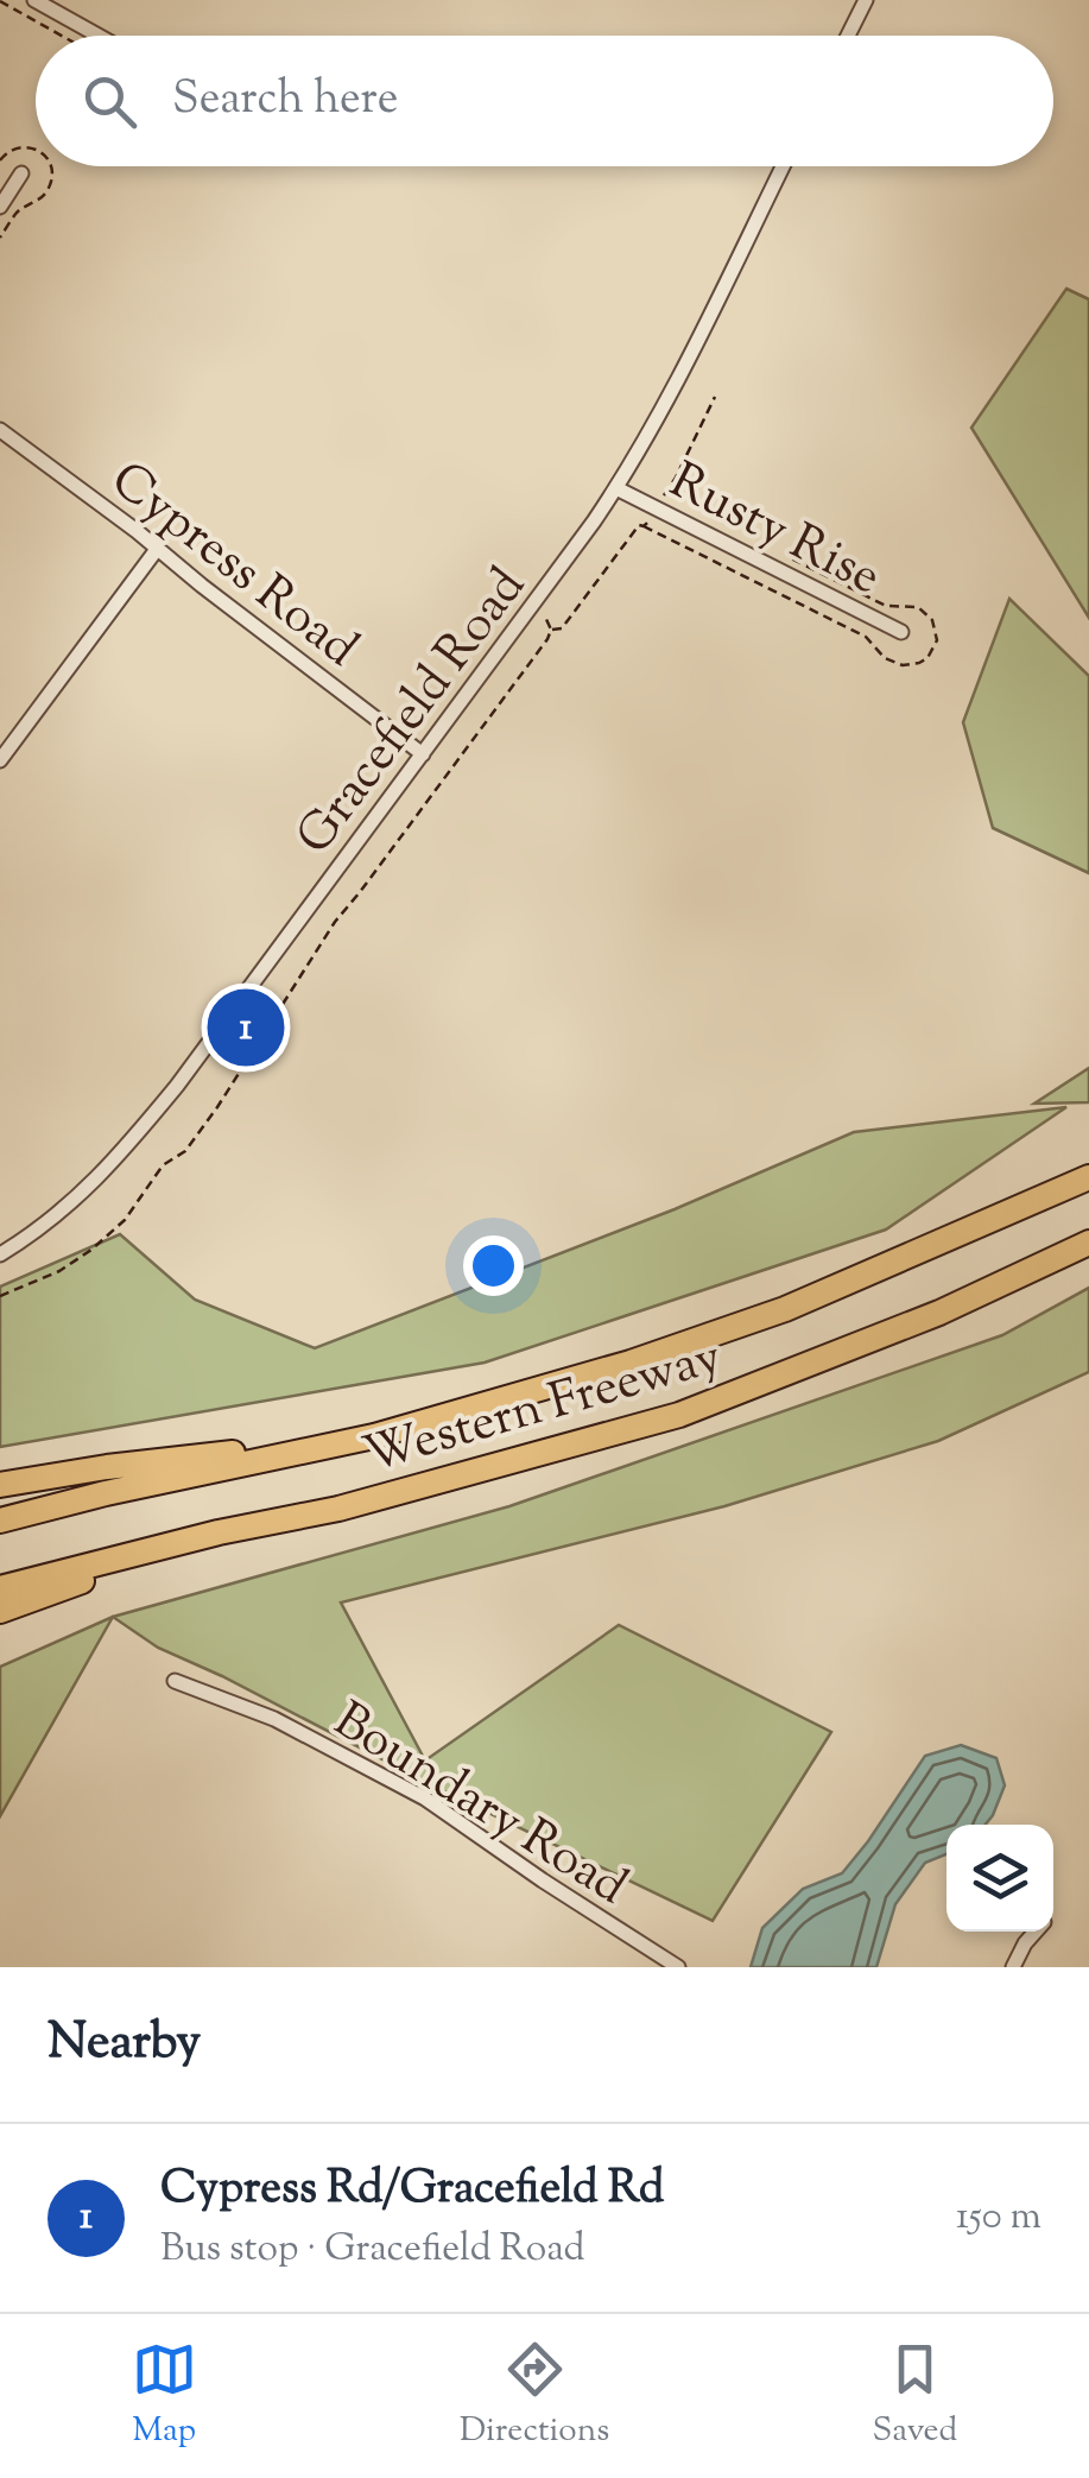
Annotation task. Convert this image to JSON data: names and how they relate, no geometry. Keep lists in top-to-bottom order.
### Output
{
  "streets": {
    "highway": ["Western Freeway"],
    "street": [
      "Rusty Rise",
      "Cypress Road",
      "Gracefield Road",
      "Boundary Road"
    ]
  },
  "crossings": [
    ["Rusty Rise", "Gracefield Road"],
    ["Cypress Road", "Gracefield Road"]
  ],
  "page": {
    "search": "Search here",
    "pins": "1",
    "heading": "Nearby",
    "list": [
      {
        "mark": "1",
        "name": "Cypress Rd/Gracefield Rd",
        "note": "Bus stop · Gracefield Road",
        "value": "150 m"
      }
    ],
    "nav": ["Map", "Directions", "Saved"]
  }
}
